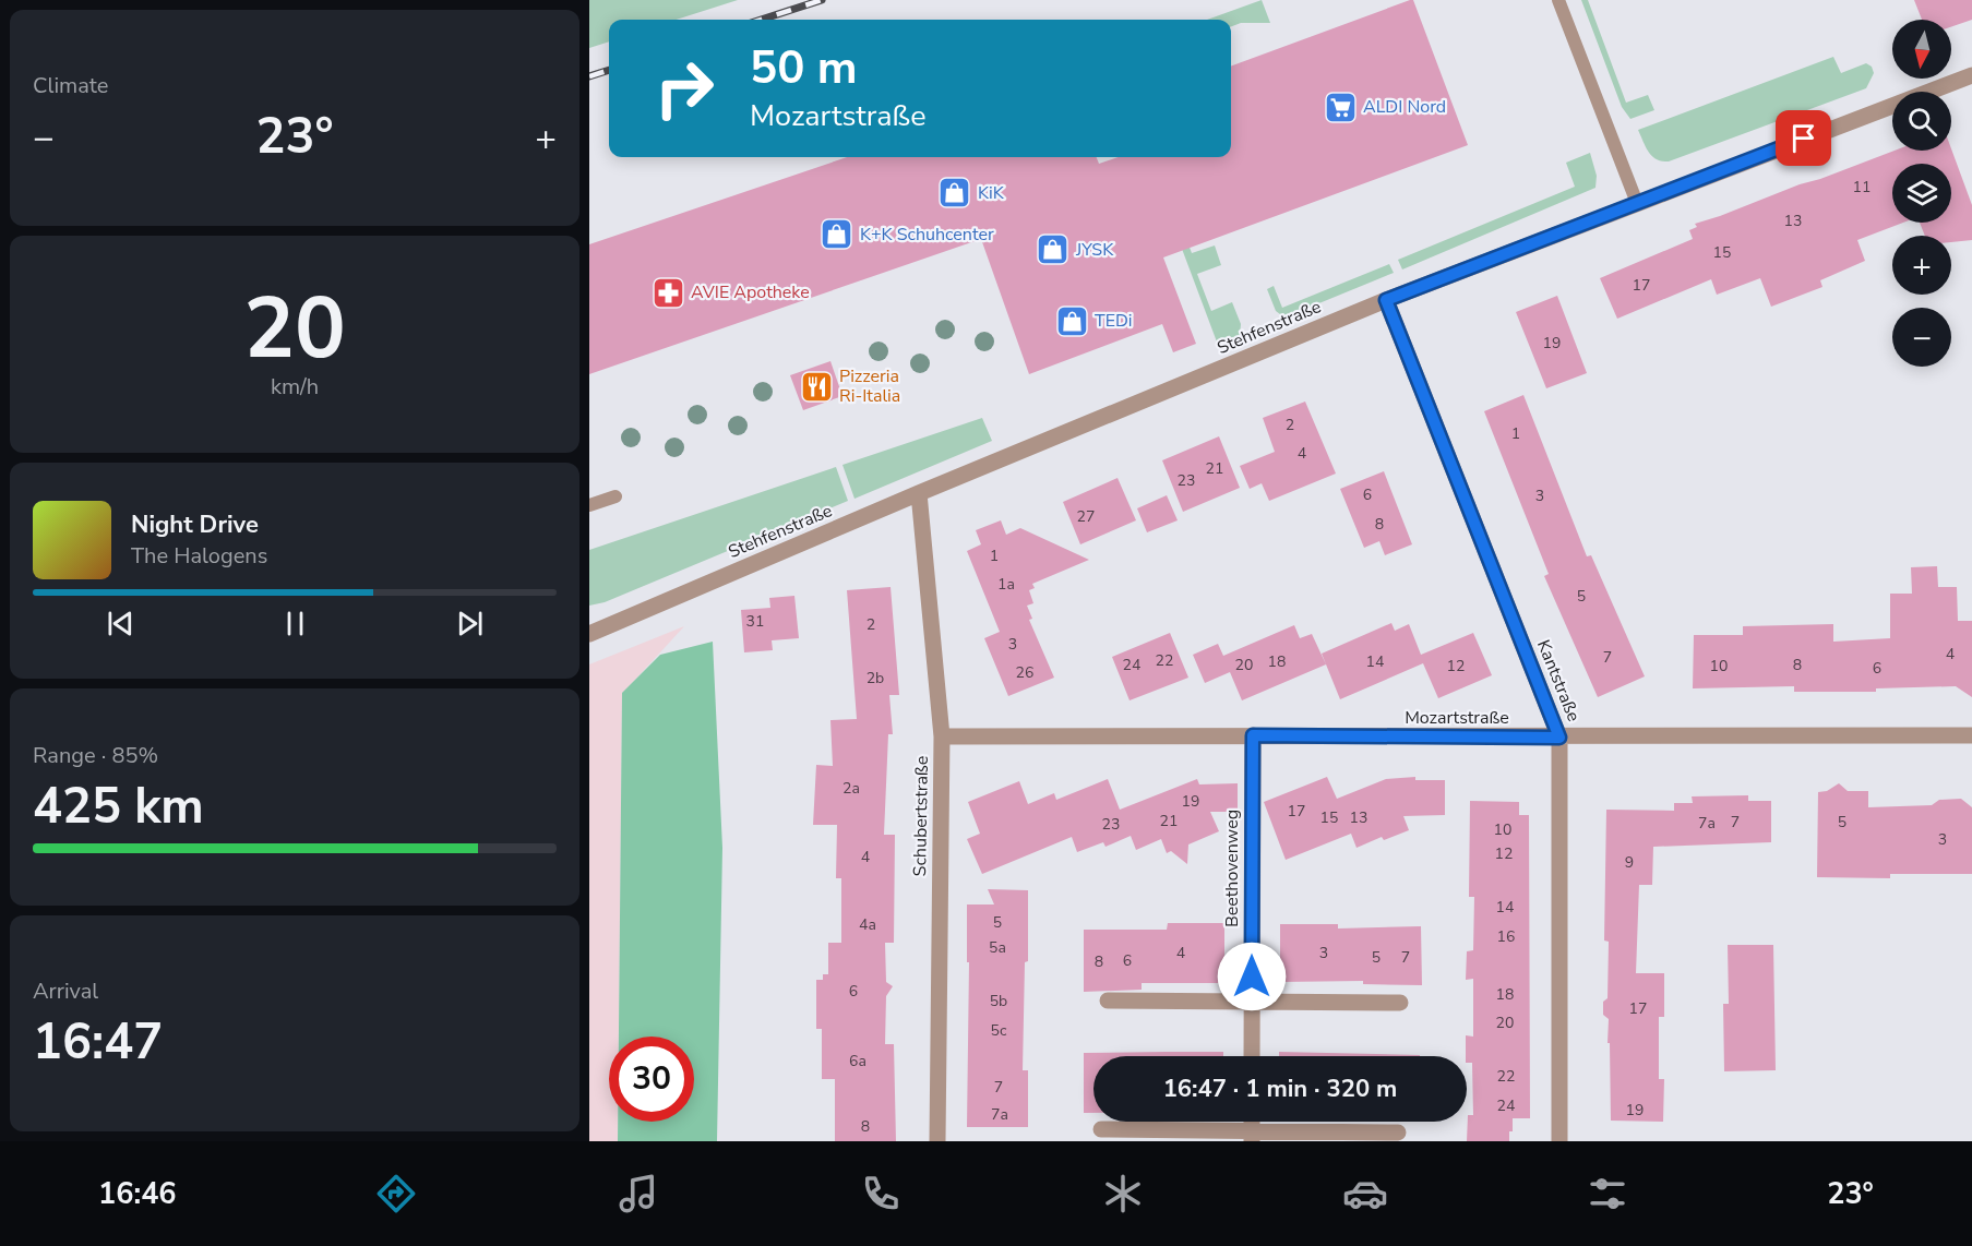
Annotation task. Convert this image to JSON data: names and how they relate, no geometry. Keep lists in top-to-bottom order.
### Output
{
  "streets": {
    "street": [
      "Stehfenstraße",
      "Kantstraße",
      "Mozartstraße",
      "Schubertstraße",
      "Beethovenweg"
    ]
  },
  "crossings": [
    ["Stehfenstraße", "Kantstraße"],
    ["Stehfenstraße", "Schubertstraße"],
    ["Kantstraße", "Mozartstraße"],
    ["Mozartstraße", "Schubertstraße"],
    ["Mozartstraße", "Beethovenweg"]
  ],
  "places": {
    "supermarket": ["ALDI Nord"],
    "shop": [
      "KiK",
      "K+K Schuhcenter",
      "JYSK",
      "TEDi"
    ],
    "pharmacy": ["AVIE Apotheke"],
    "restaurant": ["Pizzeria Ri-Italia"]
  },
  "house_numbers": [
    "11",
    "13",
    "15",
    "17",
    "19",
    "2",
    "1",
    "4",
    "21",
    "23",
    "6",
    "3",
    "27",
    "8",
    "1",
    "1a",
    "5",
    "31",
    "2",
    "3",
    "4",
    "7",
    "22",
    "18",
    "14",
    "24",
    "20",
    "8",
    "12",
    "10",
    "6",
    "26",
    "2b",
    "2a",
    "19",
    "17",
    "15",
    "13",
    "21",
    "7",
    "5",
    "7a",
    "23",
    "10",
    "3",
    "12",
    "4",
    "9",
    "14",
    "5",
    "4a",
    "16",
    "5a",
    "4",
    "3",
    "5",
    "7",
    "6",
    "8",
    "6",
    "18",
    "5b",
    "17",
    "20",
    "5c",
    "6a",
    "22",
    "7",
    "24",
    "19",
    "7a",
    "8"
  ],
  "north": "bottom",
  "page": {
    "tile": [
      "Climate",
      ["20", "km/h"],
      ["Range · 85%", "425 km"],
      ["Arrival", "16:47"]
    ],
    "map_buttons": ["+", "−"],
    "turn": ["50 m", "Mozartstraße"],
    "heat": ["−", "23°", "+"],
    "song": ["Night Drive", "The Halogens"],
    "limit": "30",
    "trip": "16:47 · 1 min · 320 m",
    "tabs": ["16:46", "23°"]
  }
}
